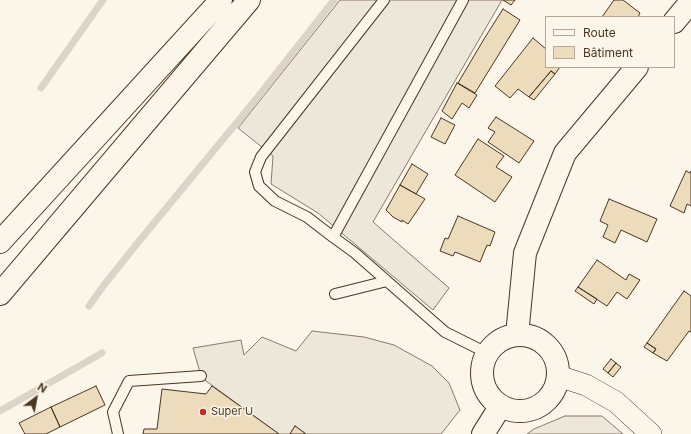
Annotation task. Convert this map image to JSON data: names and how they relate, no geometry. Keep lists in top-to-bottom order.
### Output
{
  "places": ["Super U"],
  "legend": ["Route", "Bâtiment"],
  "north": "top right"
}
